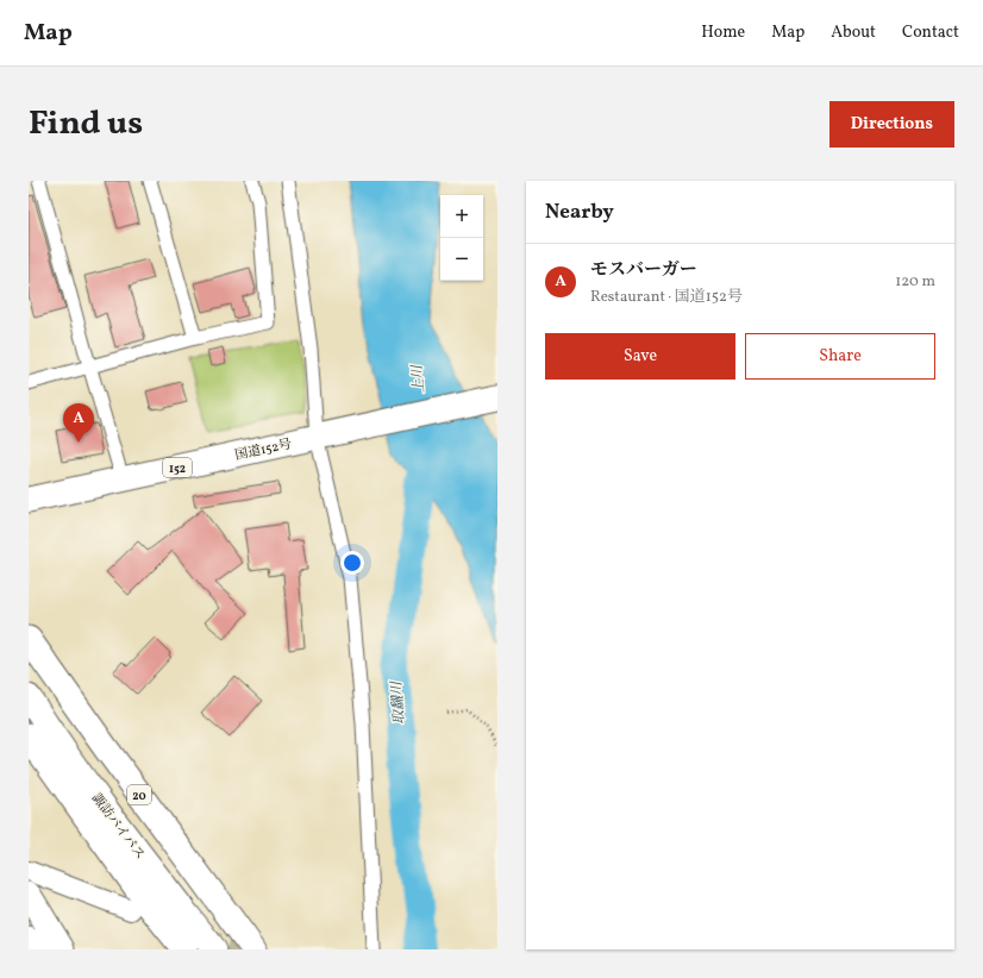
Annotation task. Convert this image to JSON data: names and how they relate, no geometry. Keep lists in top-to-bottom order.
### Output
{
  "streets": {
    "highway": [
      "国道152号",
      "152",
      "20",
      "諏訪バイパス"
    ]
  },
  "water": ["上川", "取飜川"],
  "page": {
    "header": "Map",
    "nav": [
      "Home",
      "Map",
      "About",
      "Contact"
    ],
    "title": "Find us",
    "buttons": [
      "Directions",
      ["Save", "Share"]
    ],
    "heading": "Nearby",
    "map_buttons": ["+", "−"],
    "list": [
      {
        "mark": "A",
        "name": "モスバーガー",
        "note": "Restaurant · 国道152号",
        "value": "120 m"
      }
    ],
    "pins": "A"
  }
}
